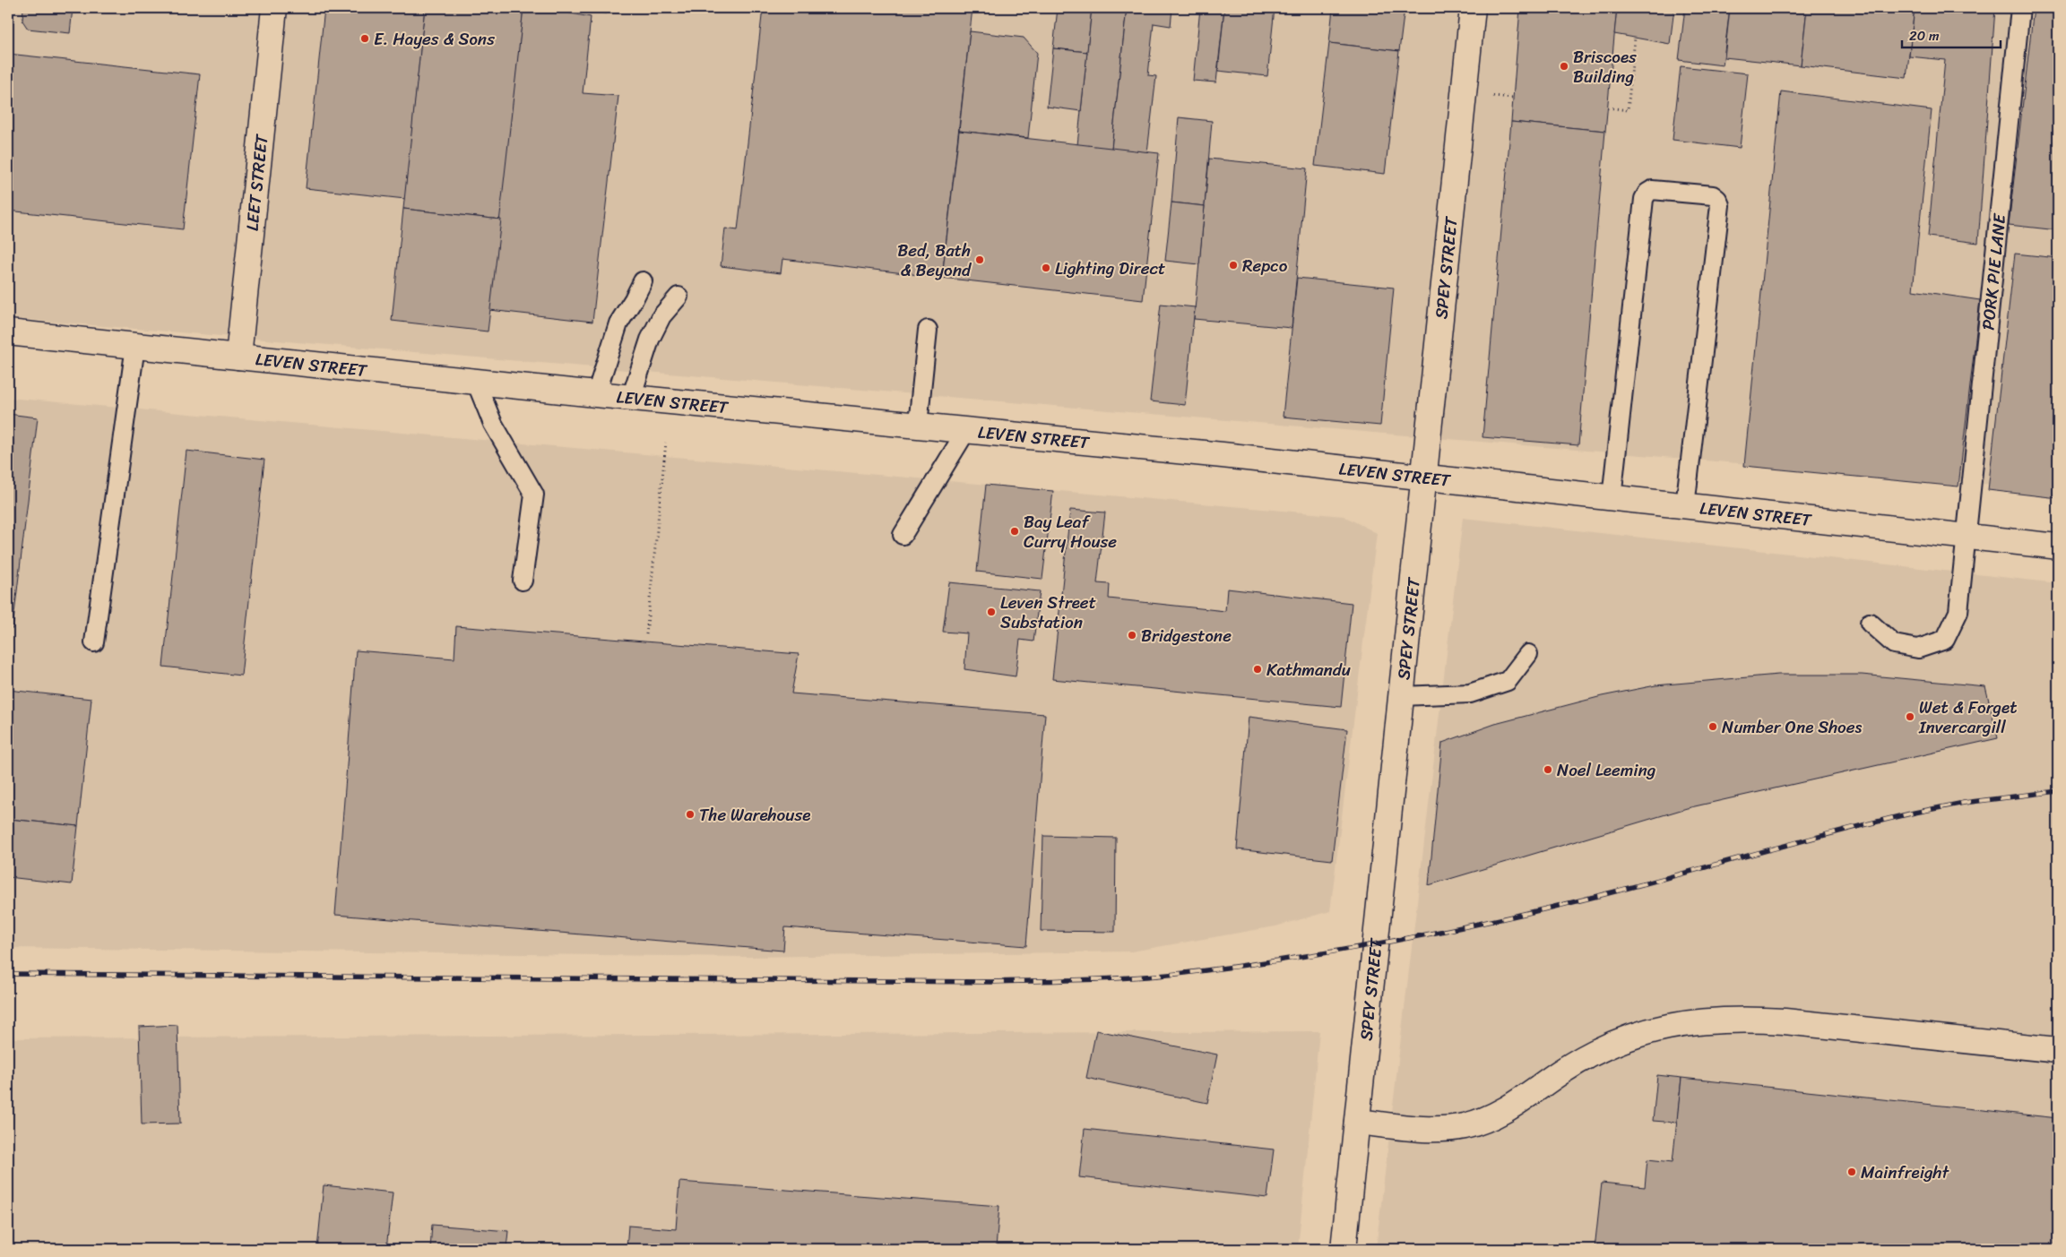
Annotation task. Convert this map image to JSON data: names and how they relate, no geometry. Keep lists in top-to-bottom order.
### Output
{
  "streets": {
    "street": ["LEET STREET", "SPEY STREET", "LEVEN STREET"],
    "lane": ["PORK PIE LANE"]
  },
  "crossings": [
    ["LEET STREET", "LEVEN STREET"],
    ["SPEY STREET", "LEVEN STREET"],
    ["PORK PIE LANE", "LEVEN STREET"]
  ],
  "places": [
    "E. Hayes & Sons",
    "Briscoes Building",
    "Bed, Bath & Beyond",
    "Repco",
    "Lighting Direct",
    "Bay Leaf Curry House",
    "Leven Street Substation",
    "Bridgestone",
    "Kathmandu",
    "Wet & Forget Invercargill",
    "Number One Shoes",
    "Noel Leeming",
    "The Warehouse",
    "Mainfreight"
  ],
  "scale_bar": "20 m"
}
